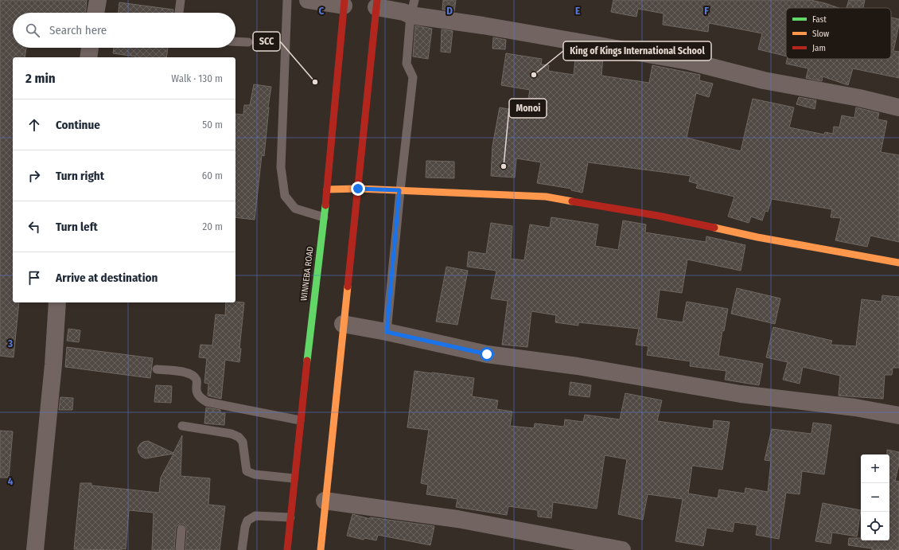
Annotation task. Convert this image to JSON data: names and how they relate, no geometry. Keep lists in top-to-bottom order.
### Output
{
  "streets": {
    "main road": ["WINNEBA ROAD"]
  },
  "places": ["King of Kings International School", "SCC", "Monoi"],
  "legend": ["Fast", "Slow", "Jam"],
  "page": {
    "search": "Search here",
    "heading": ["2 min", "Walk · 130 m"],
    "list": [
      ["Continue", "50 m"],
      ["Turn right", "60 m"],
      ["Turn left", "20 m"],
      "Arrive at destination"
    ],
    "map_buttons": ["+", "−"]
  },
  "grid": {
    "columns": [
      "C",
      "D",
      "E",
      "F"
    ],
    "rows": ["3", "4"]
  }
}
